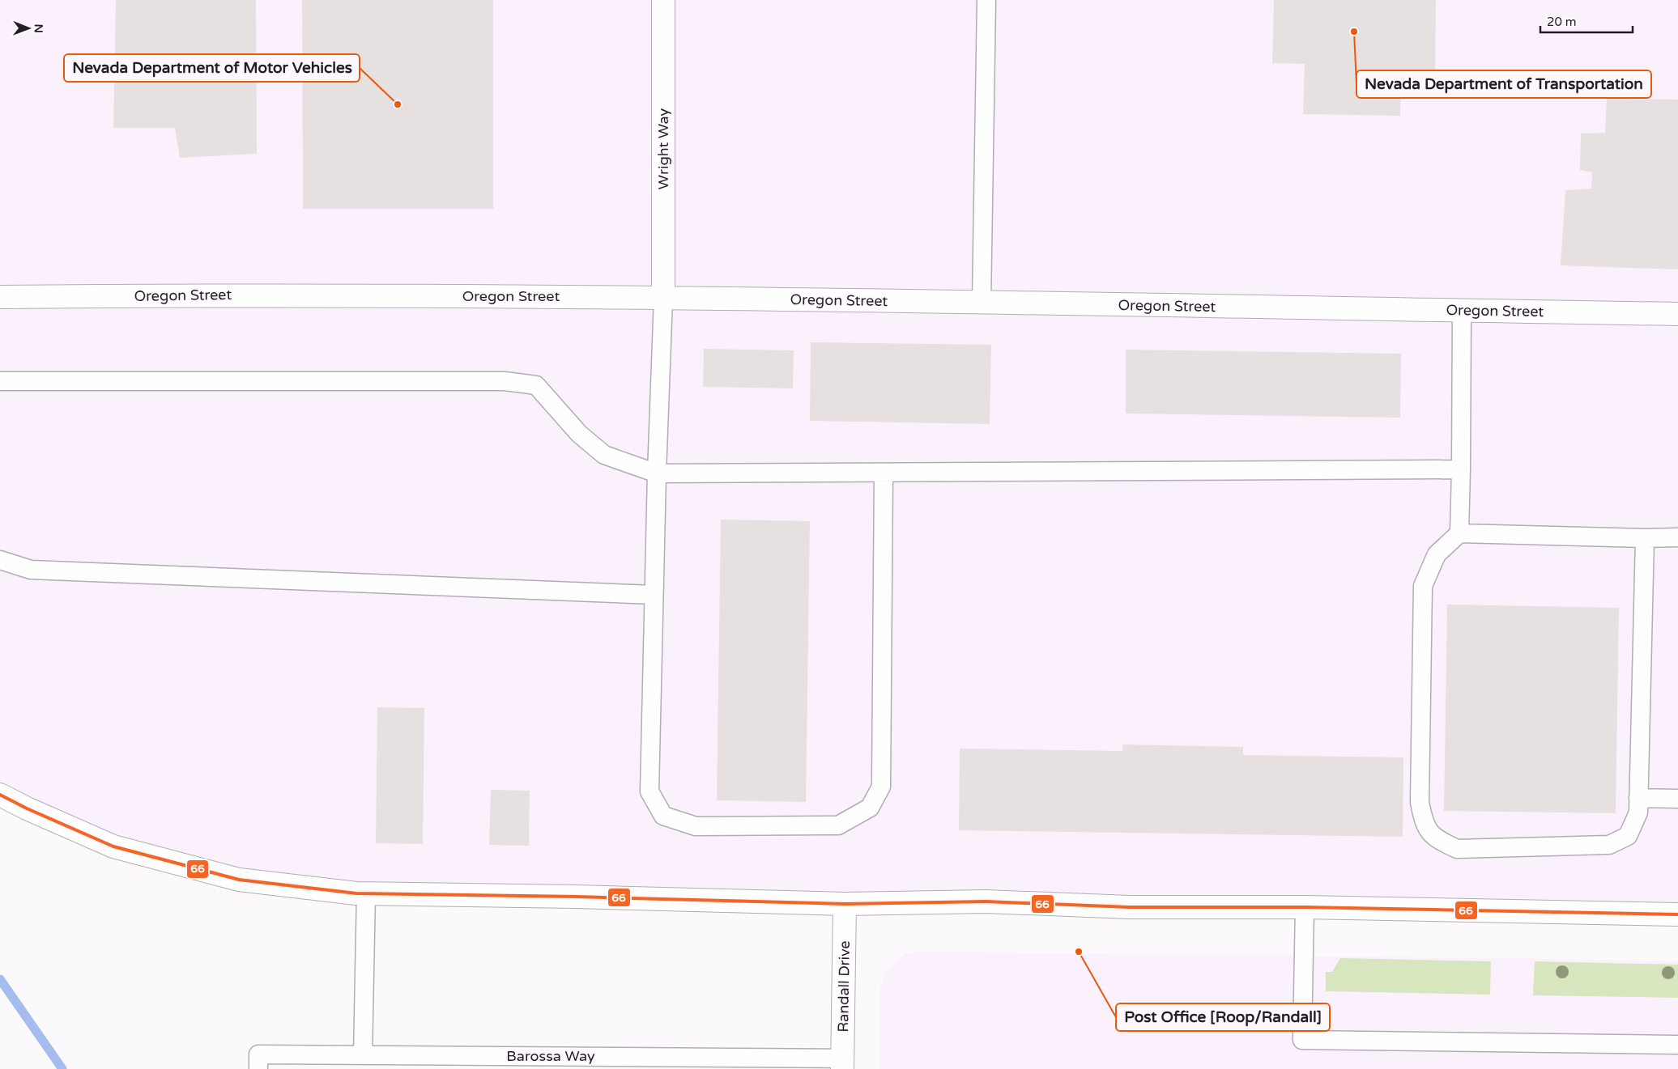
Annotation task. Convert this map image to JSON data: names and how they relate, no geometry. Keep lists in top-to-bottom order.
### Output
{
  "streets": {
    "street": ["Wright Way", "Oregon Street", "Randall Drive"],
    "lane": ["Barossa Way"]
  },
  "crossings": [
    ["Wright Way", "Oregon Street"],
    ["Randall Drive", "Barossa Way"]
  ],
  "places": ["Nevada Department of Transportation", "Nevada Department of Motor Vehicles", "Post Office [Roop/Randall]"],
  "lines": ["transit line 66"],
  "scale_bar": "20 m",
  "north": "right"
}
